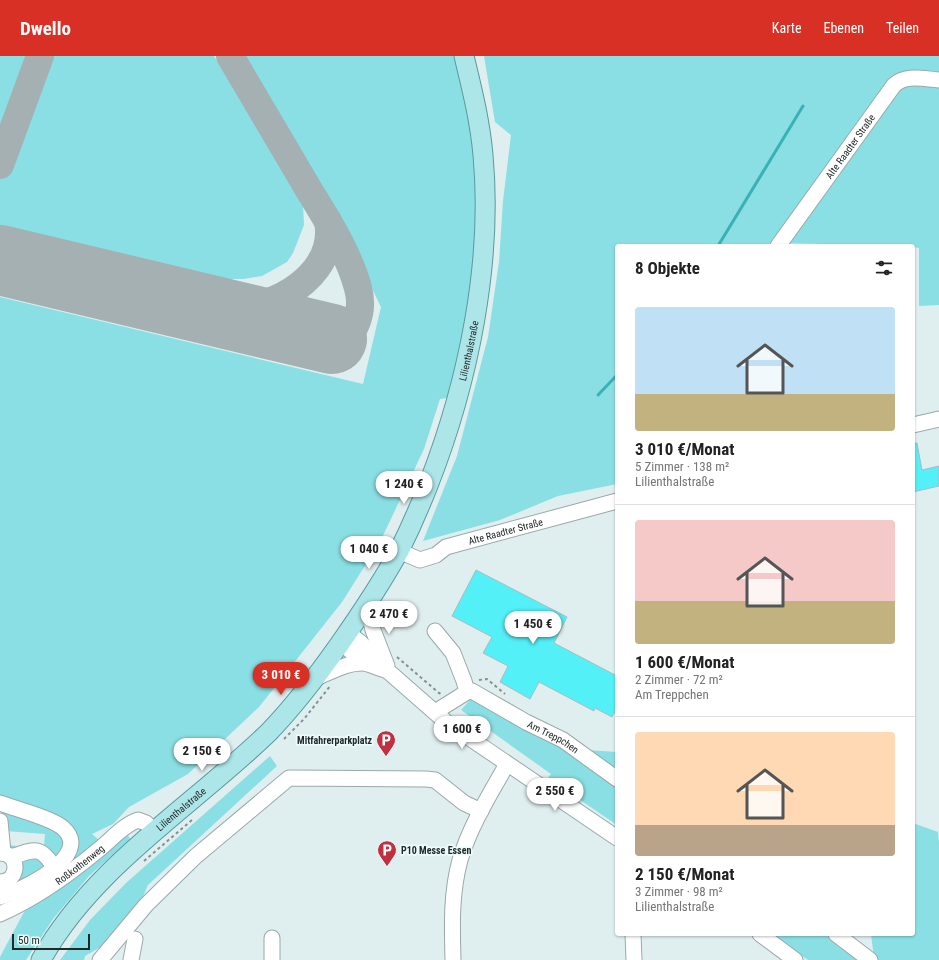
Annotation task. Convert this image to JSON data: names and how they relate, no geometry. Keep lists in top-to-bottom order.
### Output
{
  "streets": {
    "main road": ["Lilienthalstraße"],
    "street": ["Alte Raadter Straße", "Am Treppchen", "Roßkothenweg"]
  },
  "crossings": [
    ["Alte Raadter Straße", "Lilienthalstraße"],
    ["Lilienthalstraße", "Roßkothenweg"]
  ],
  "places": {
    "parking": ["Mitfahrerparkplatz", "P10 Messe Essen"]
  },
  "scale_bar": "50 m",
  "page": {
    "header": "Dwello",
    "nav": ["Karte", "Ebenen", "Teilen"],
    "heading": "8 Objekte",
    "list": [
      {
        "name": "3 010 €/Monat",
        "note": "5 Zimmer · 138 m² · Lilienthalstraße"
      },
      {
        "name": "1 600 €/Monat",
        "note": "2 Zimmer · 72 m² · Am Treppchen"
      },
      {
        "name": "2 150 €/Monat",
        "note": "3 Zimmer · 98 m² · Lilienthalstraße"
      }
    ],
    "price": [
      "1 240 €",
      "1 040 €",
      "2 470 €",
      "1 450 €",
      "3 010 €",
      "1 600 €",
      "2 150 €",
      "2 550 €"
    ],
    "scale": "50 m"
  }
}
